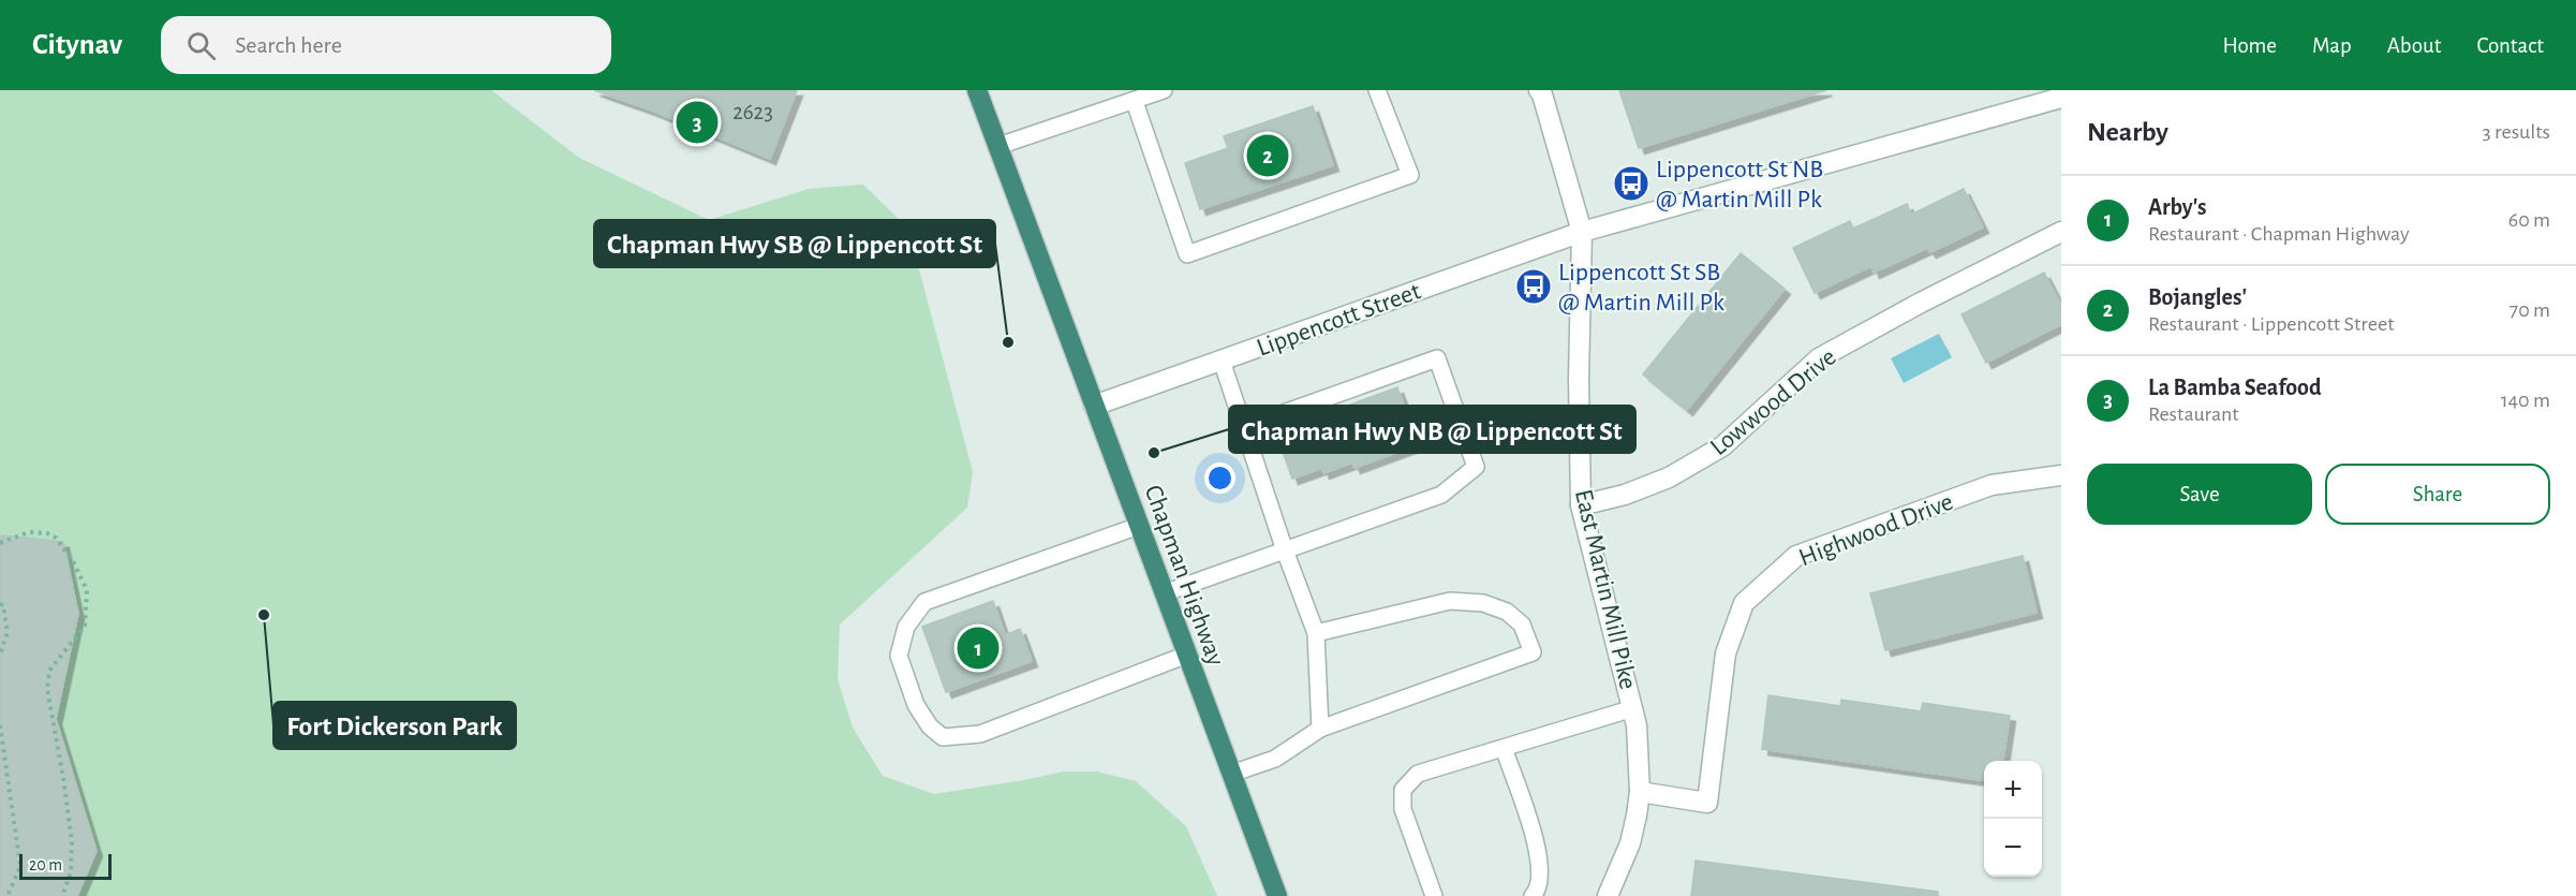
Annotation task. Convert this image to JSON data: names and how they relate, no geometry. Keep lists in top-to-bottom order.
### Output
{
  "streets": {
    "highway": ["Chapman Highway"],
    "street": [
      "Lippencott Street",
      "Lowwood Drive",
      "Highwood Drive",
      "East Martin Mill Pike"
    ]
  },
  "crossings": [
    ["Lippencott Street", "Chapman Highway"],
    ["Lippencott Street", "East Martin Mill Pike"],
    ["Lowwood Drive", "East Martin Mill Pike"],
    ["Highwood Drive", "East Martin Mill Pike"]
  ],
  "places": {
    "bus stop": ["Lippencott St NB @ Martin Mill Pk", "Lippencott St SB @ Martin Mill Pk"],
    "other": ["Chapman Hwy SB @ Lippencott St", "Chapman Hwy NB @ Lippencott St", "Fort Dickerson Park"]
  },
  "house_numbers": ["2623"],
  "scale_bar": "20 m",
  "page": {
    "header": "Citynav",
    "search": "Search here",
    "nav": [
      "Home",
      "Map",
      "About",
      "Contact"
    ],
    "heading": ["Nearby", "3 results"],
    "pins": ["3", "2", "1"],
    "list": [
      {
        "mark": "1",
        "name": "Arby's",
        "note": "Restaurant · Chapman Highway",
        "value": "60 m"
      },
      {
        "mark": "2",
        "name": "Bojangles'",
        "note": "Restaurant · Lippencott Street",
        "value": "70 m"
      },
      {
        "mark": "3",
        "name": "La Bamba Seafood",
        "note": "Restaurant",
        "value": "140 m"
      }
    ],
    "buttons": ["Save", "Share"],
    "map_buttons": ["+", "−"],
    "scale": "20 m"
  }
}
